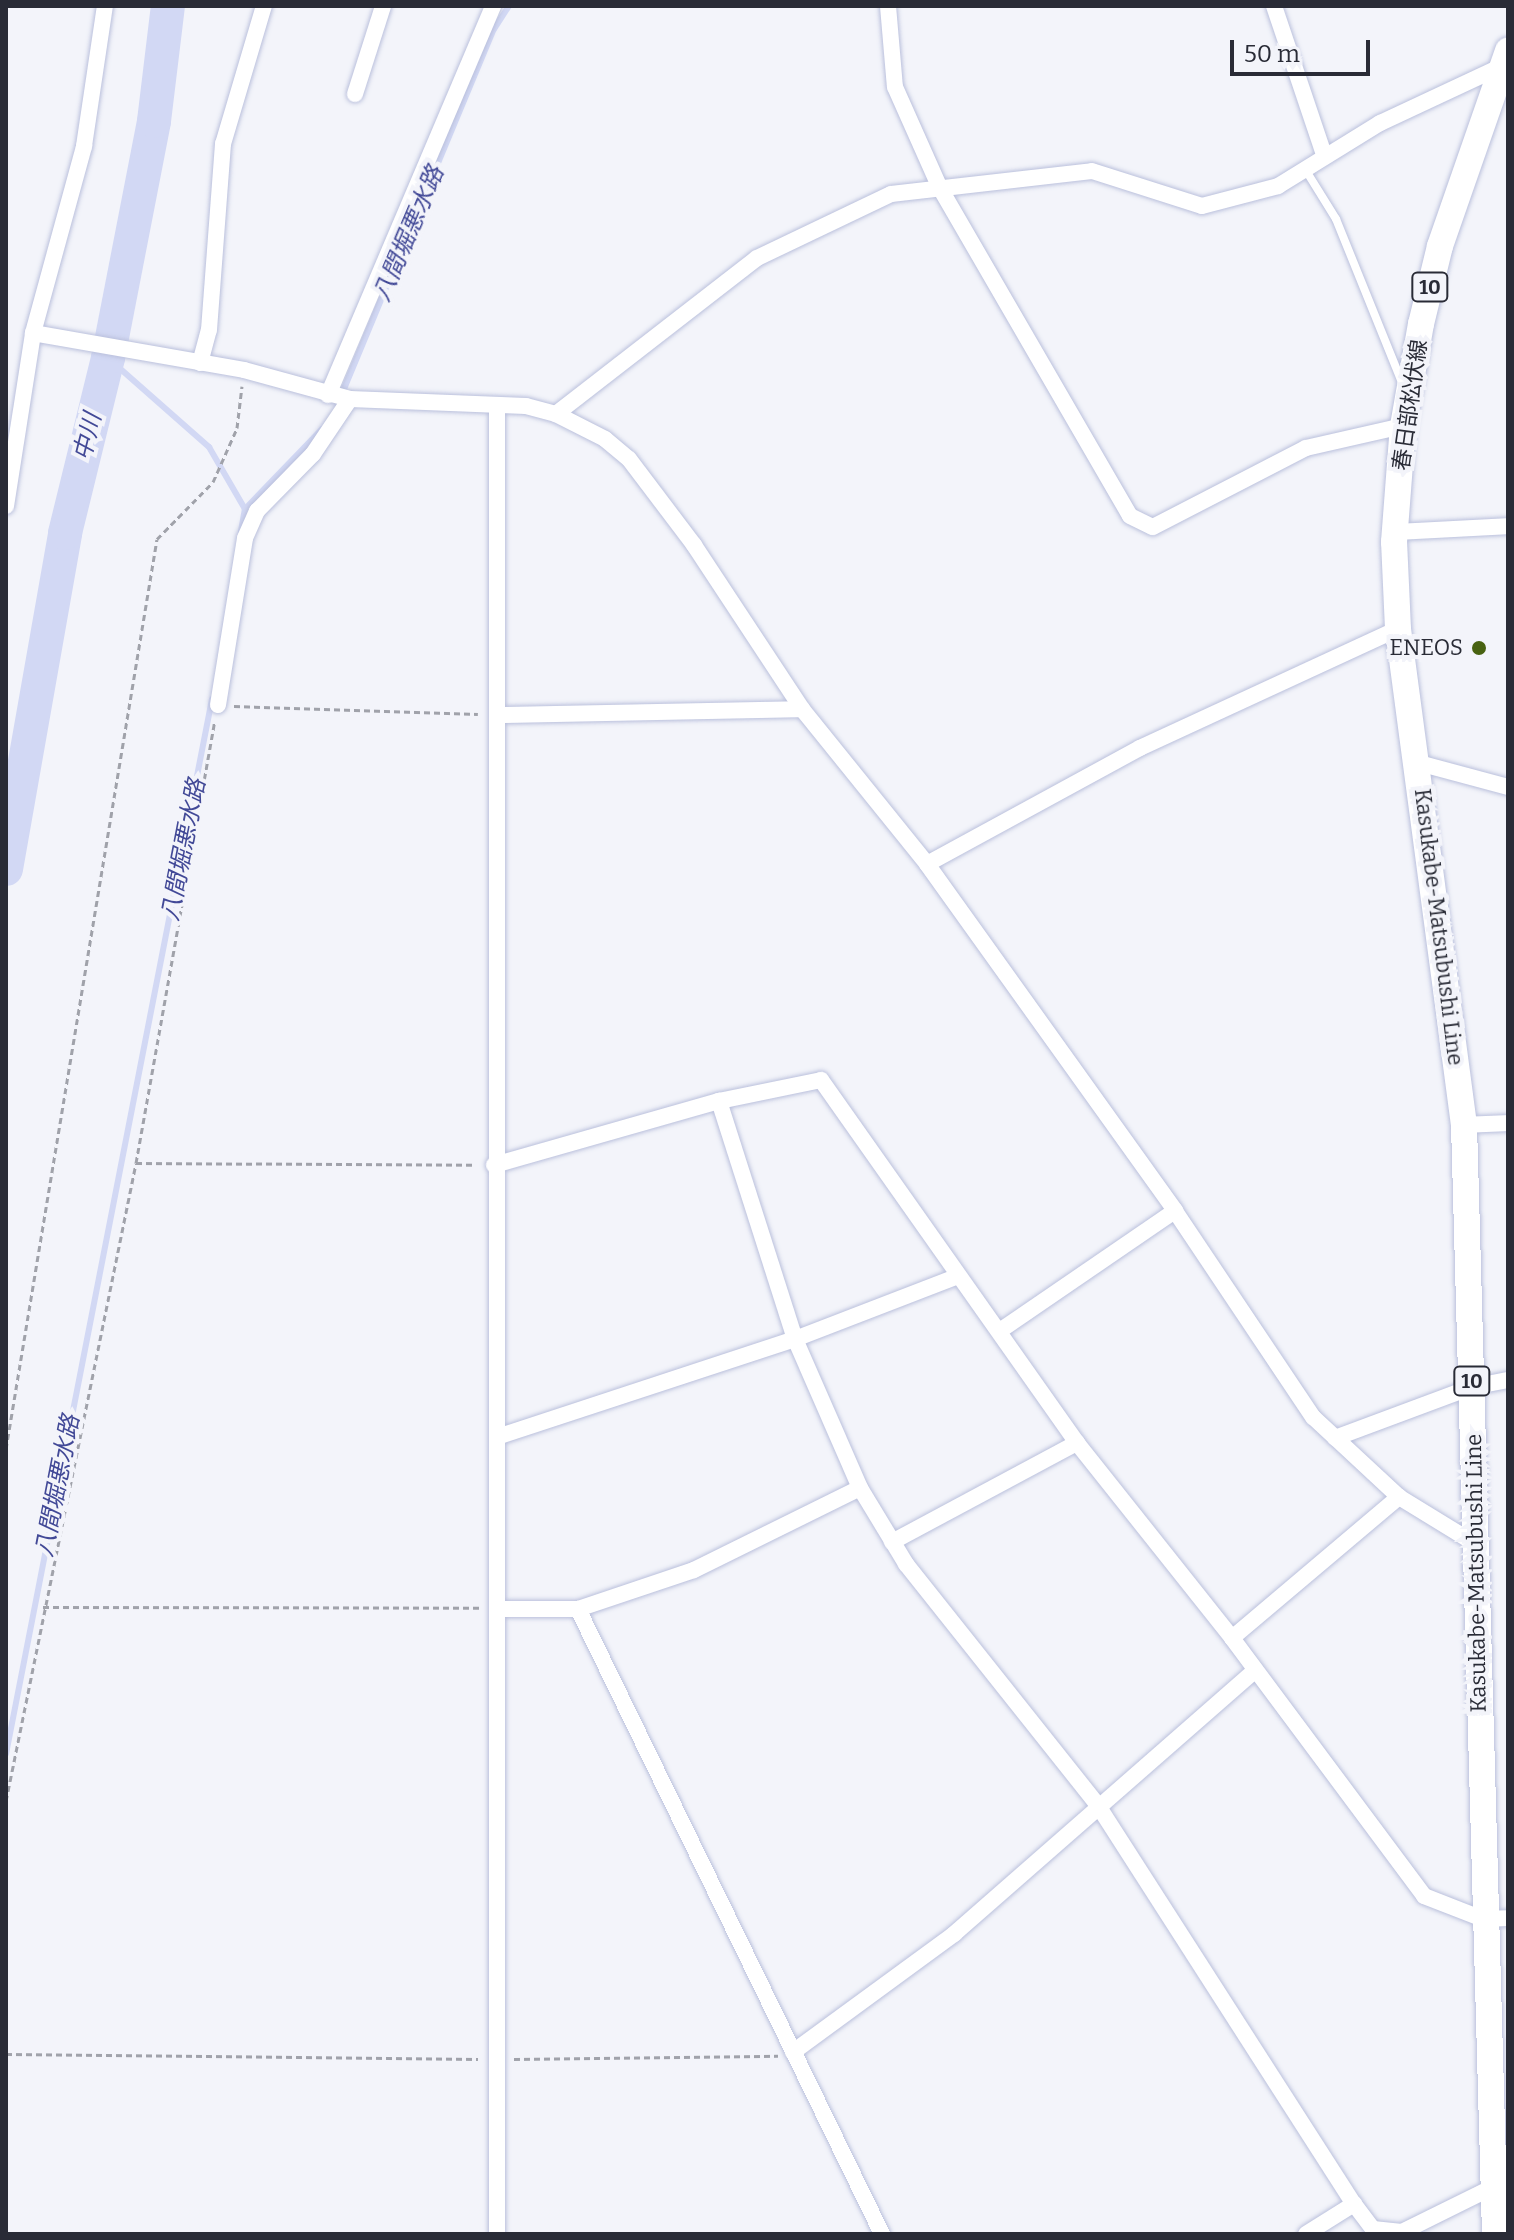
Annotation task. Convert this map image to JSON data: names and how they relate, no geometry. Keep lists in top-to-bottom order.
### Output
{
  "streets": {
    "main road": ["10", "春日部松伏線", "Kasukabe-Matsubushi Line"]
  },
  "crossings": [
    ["春日部松伏線", "Kasukabe-Matsubushi Line"]
  ],
  "water": ["八間堀悪水路", "中川"],
  "places": ["ENEOS"],
  "scale_bar": "50 m"
}
